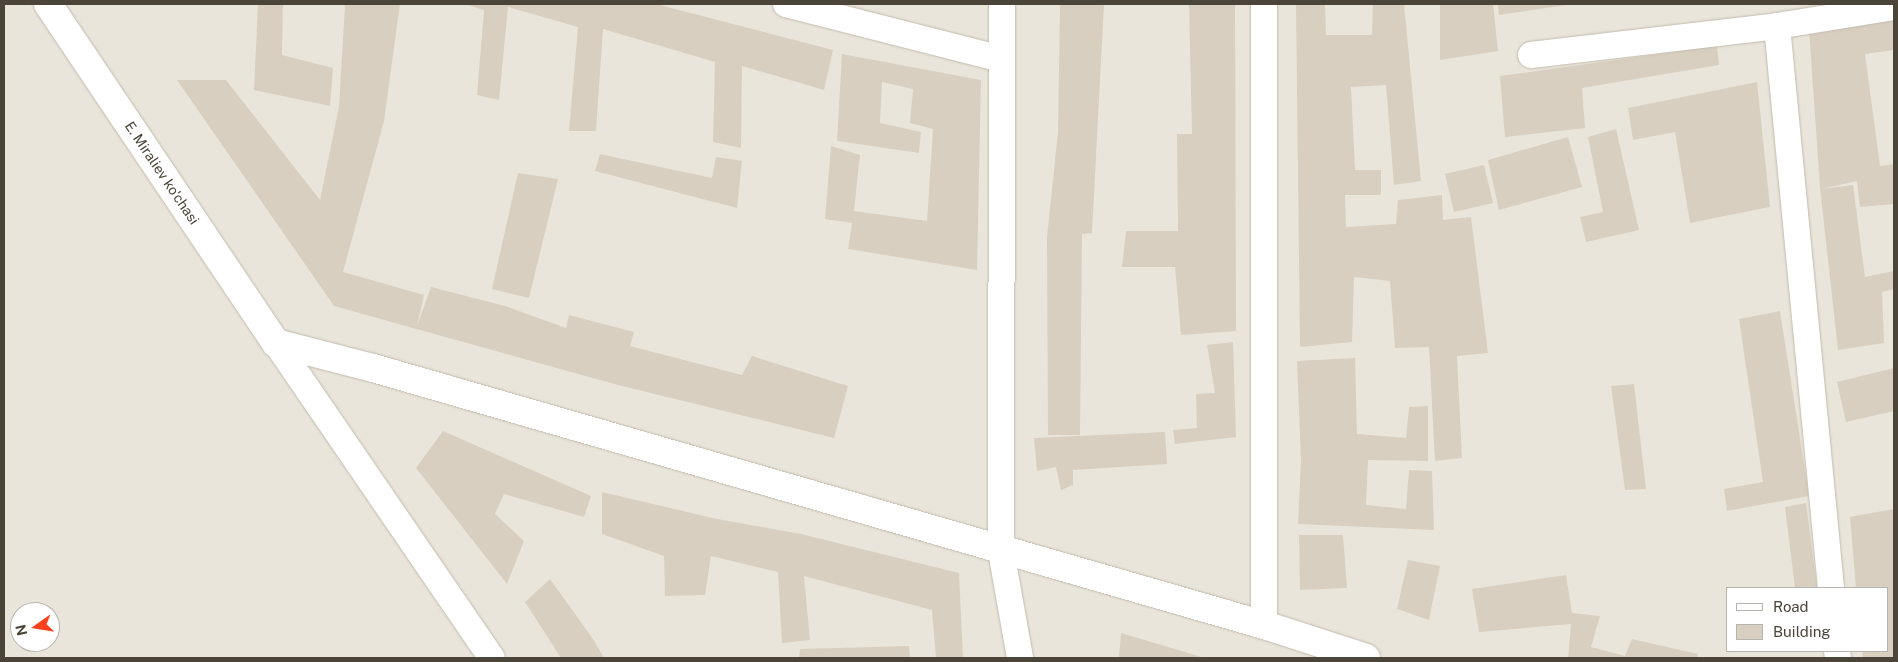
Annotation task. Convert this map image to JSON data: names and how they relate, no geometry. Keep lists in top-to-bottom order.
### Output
{
  "streets": {
    "street": ["E. Miraliev ko'chasi"]
  },
  "legend": ["Road", "Building"],
  "north": "left"
}
